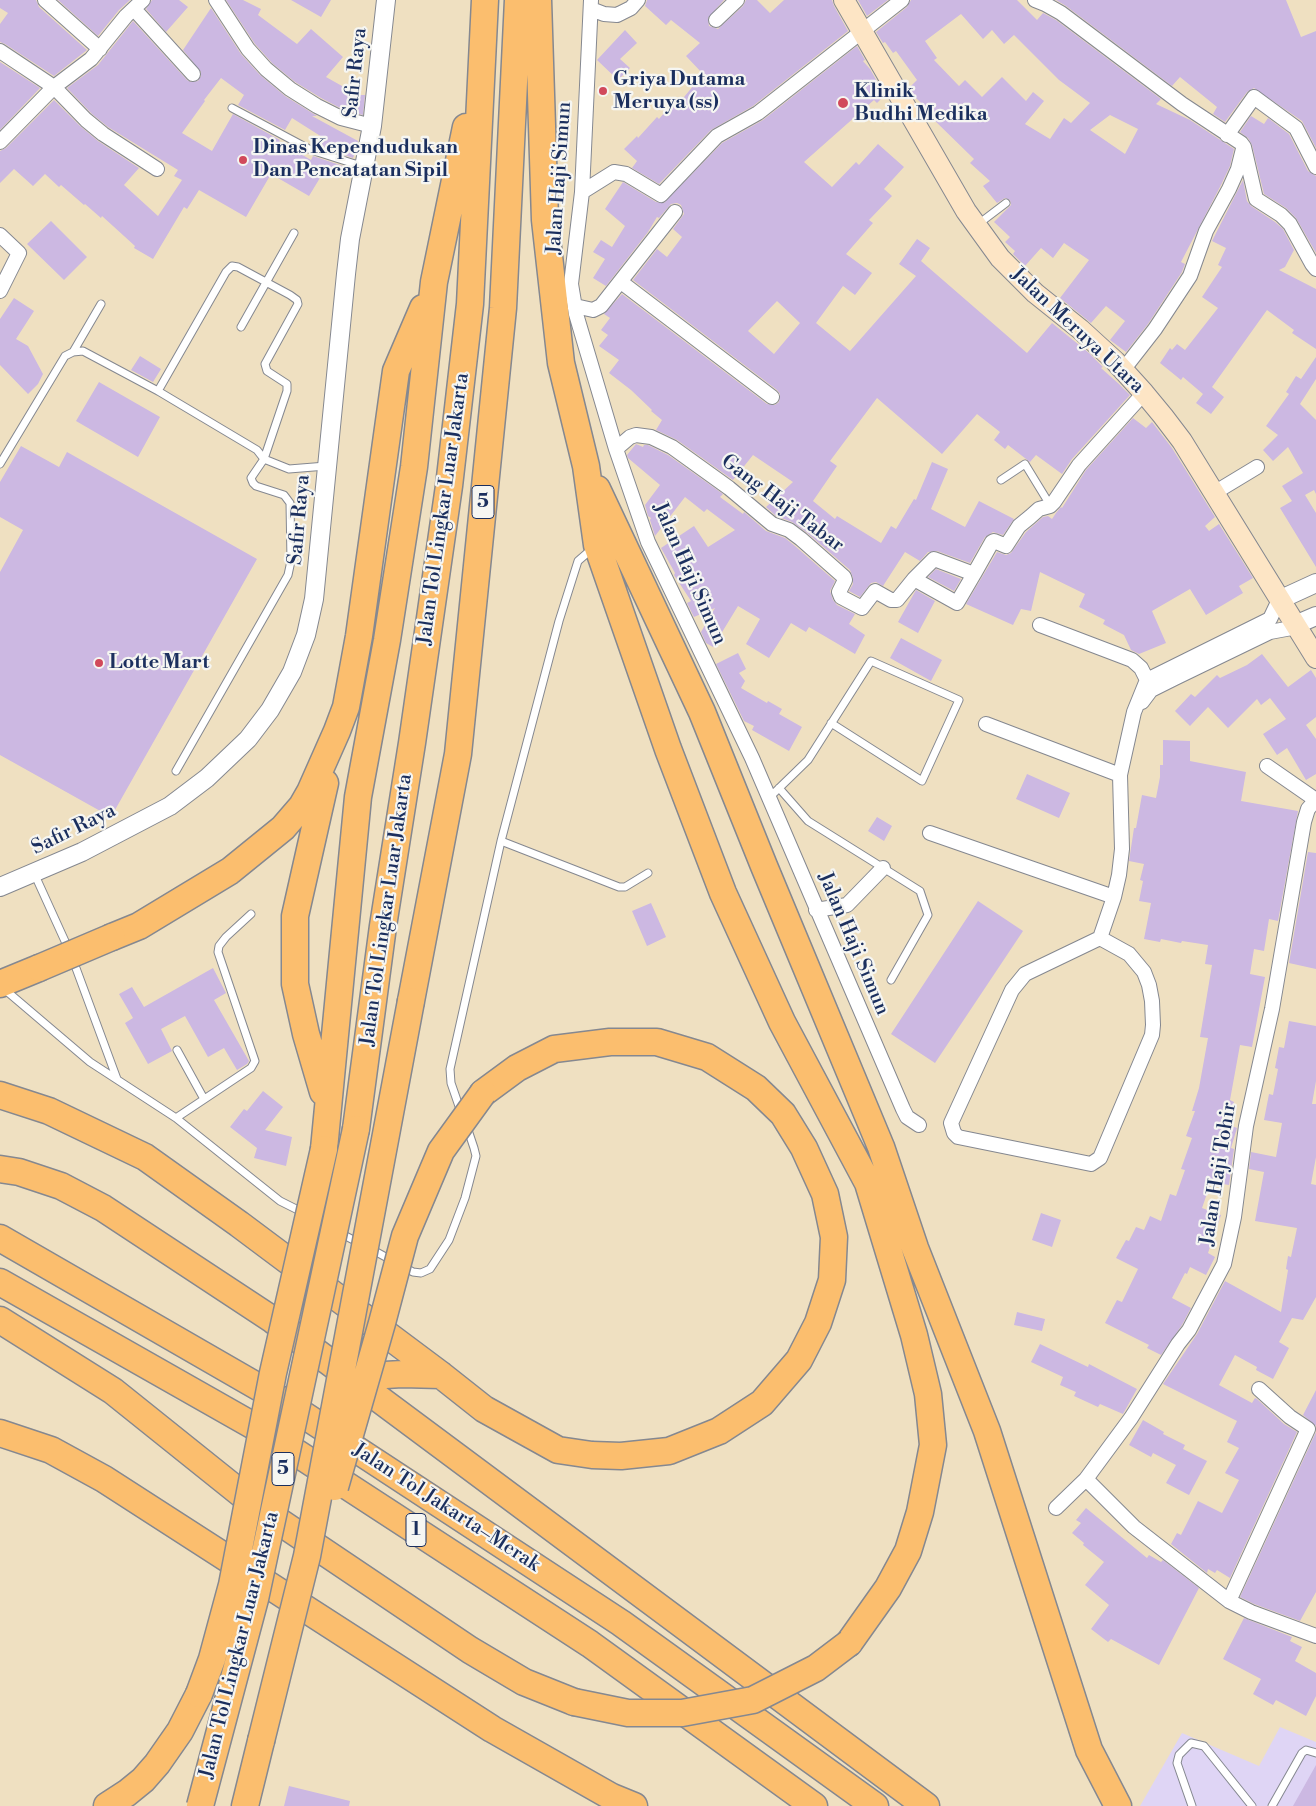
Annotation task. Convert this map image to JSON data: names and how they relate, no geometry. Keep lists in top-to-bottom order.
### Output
{
  "streets": {
    "highway": [
      "5",
      "Jalan Tol Lingkar Luar Jakarta",
      "Jalan Tol Jakarta–Merak",
      "1"
    ],
    "main road": ["Jalan Meruya Utara"],
    "street": [
      "Safir Raya",
      "Jalan Haji Simun",
      "Gang Haji Tabar",
      "Jalan Haji Tohir"
    ]
  },
  "crossings": [
    ["Jalan Haji Simun", "Gang Haji Tabar"]
  ],
  "places": [
    "Griya Dutama Meruya (ss)",
    "Klinik Budhi Medika",
    "Dinas Kependudukan Dan Pencatatan Sipil",
    "Lotte Mart"
  ]
}
